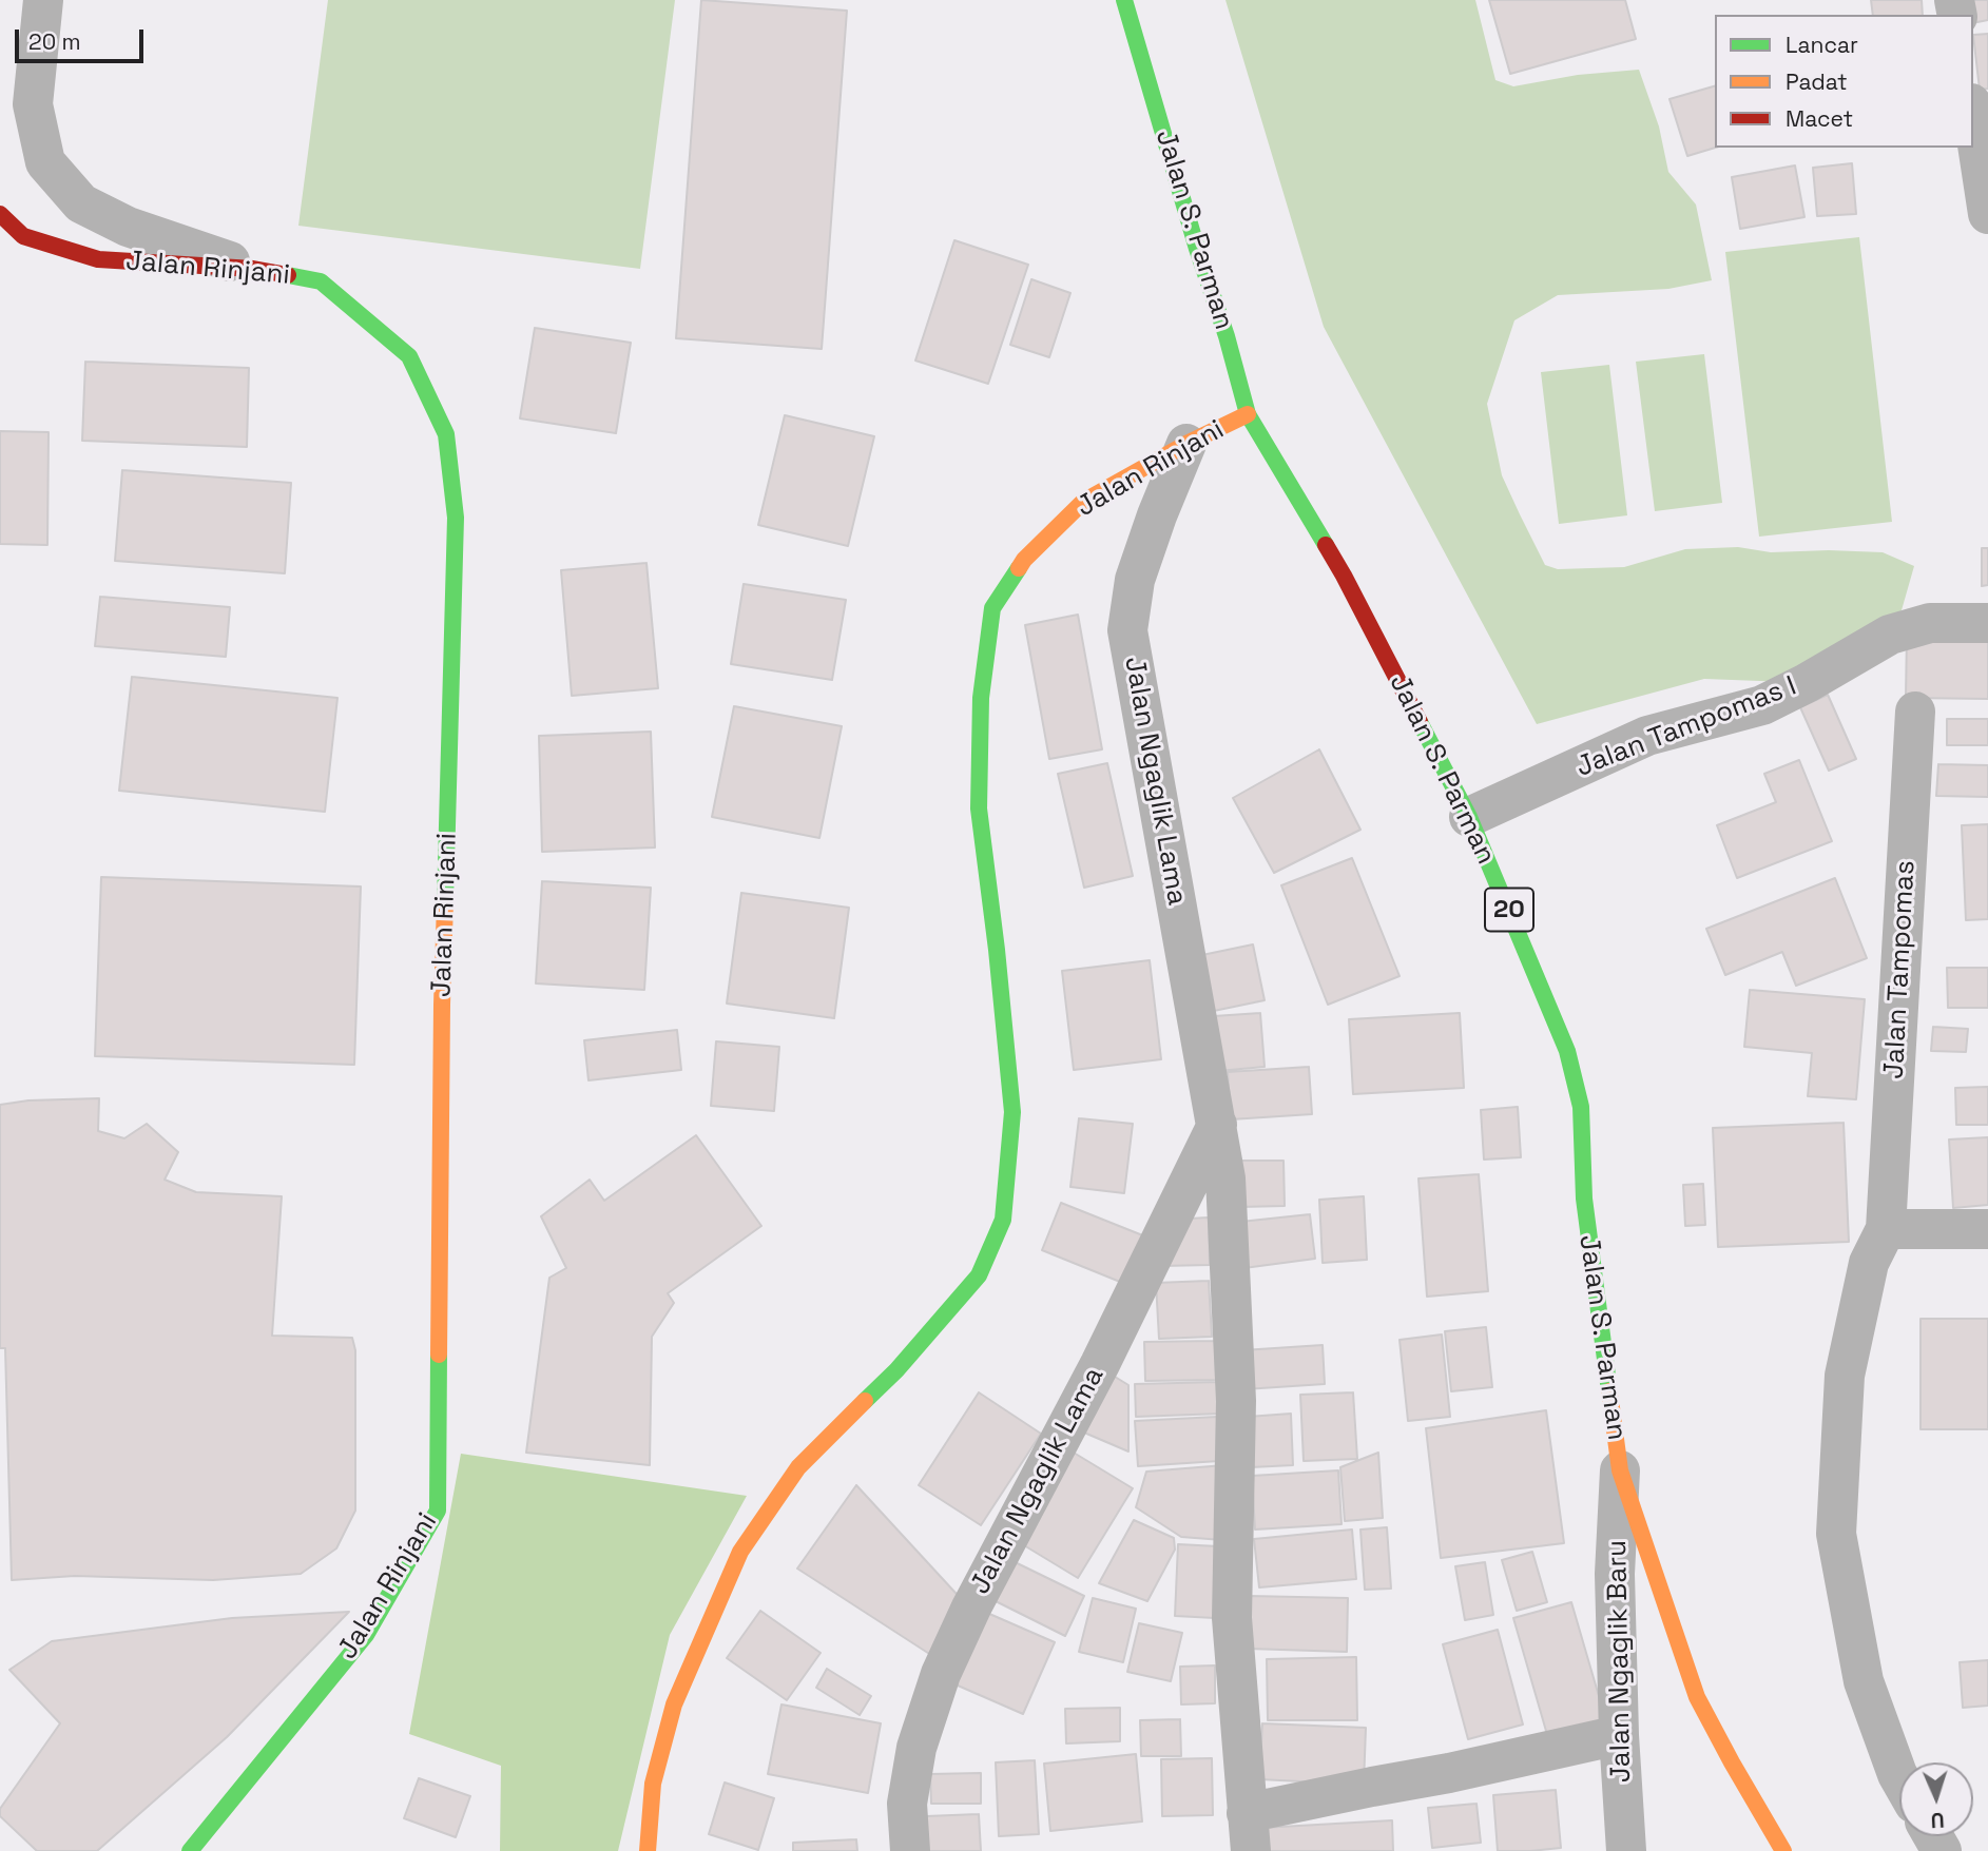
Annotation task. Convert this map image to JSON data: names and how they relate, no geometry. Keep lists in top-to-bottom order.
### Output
{
  "streets": {
    "main road": ["Jalan S. Parman", "Jalan Rinjani", "20"],
    "street": [
      "Jalan Tampomas I",
      "Jalan Ngaglik Lama",
      "Jalan Tampomas",
      "Jalan Ngaglik Baru"
    ]
  },
  "crossings": [
    ["Jalan S. Parman", "Jalan Rinjani"],
    ["Jalan S. Parman", "Jalan Tampomas I"],
    ["Jalan S. Parman", "Jalan Ngaglik Baru"],
    ["Jalan Rinjani", "Jalan Ngaglik Lama"]
  ],
  "legend": ["Lancar", "Padat", "Macet"],
  "scale_bar": "20 m",
  "north": "bottom"
}
